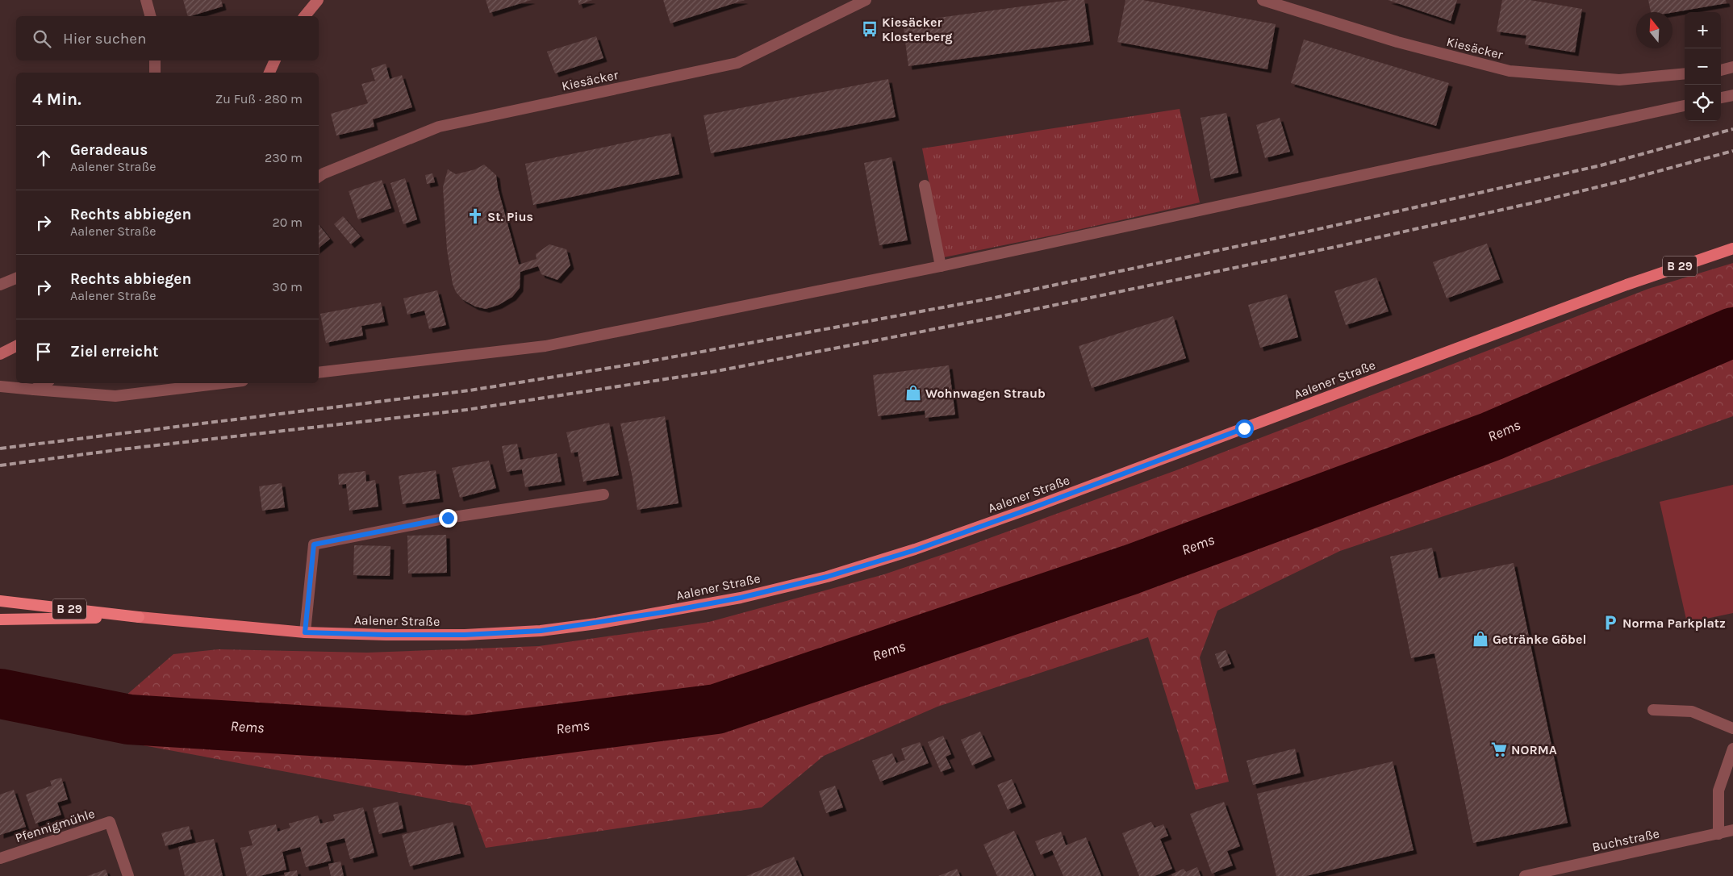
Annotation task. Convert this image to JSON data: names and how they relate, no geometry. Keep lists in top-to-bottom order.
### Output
{
  "streets": {
    "highway": ["B 29", "Aalener Straße"],
    "street": ["Kiesäcker", "Pfennigmühle", "Buchstraße"]
  },
  "crossings": [
    ["B 29", "Aalener Straße"]
  ],
  "water": ["Rems"],
  "places": {
    "bus stop": ["Kiesäcker Klosterberg"],
    "church": ["St. Pius"],
    "shop": ["Wohnwagen Straub", "Getränke Göbel"],
    "parking": ["Norma Parkplatz"],
    "supermarket": ["NORMA"]
  },
  "north": "top",
  "page": {
    "map_buttons": ["+", "−"],
    "search": "Hier suchen",
    "heading": ["4 Min.", "Zu Fuß · 280 m"],
    "list": [
      ["Geradeaus", "Aalener Straße", "230 m"],
      ["Rechts abbiegen", "Aalener Straße", "20 m"],
      ["Rechts abbiegen", "Aalener Straße", "30 m"],
      "Ziel erreicht"
    ]
  }
}
